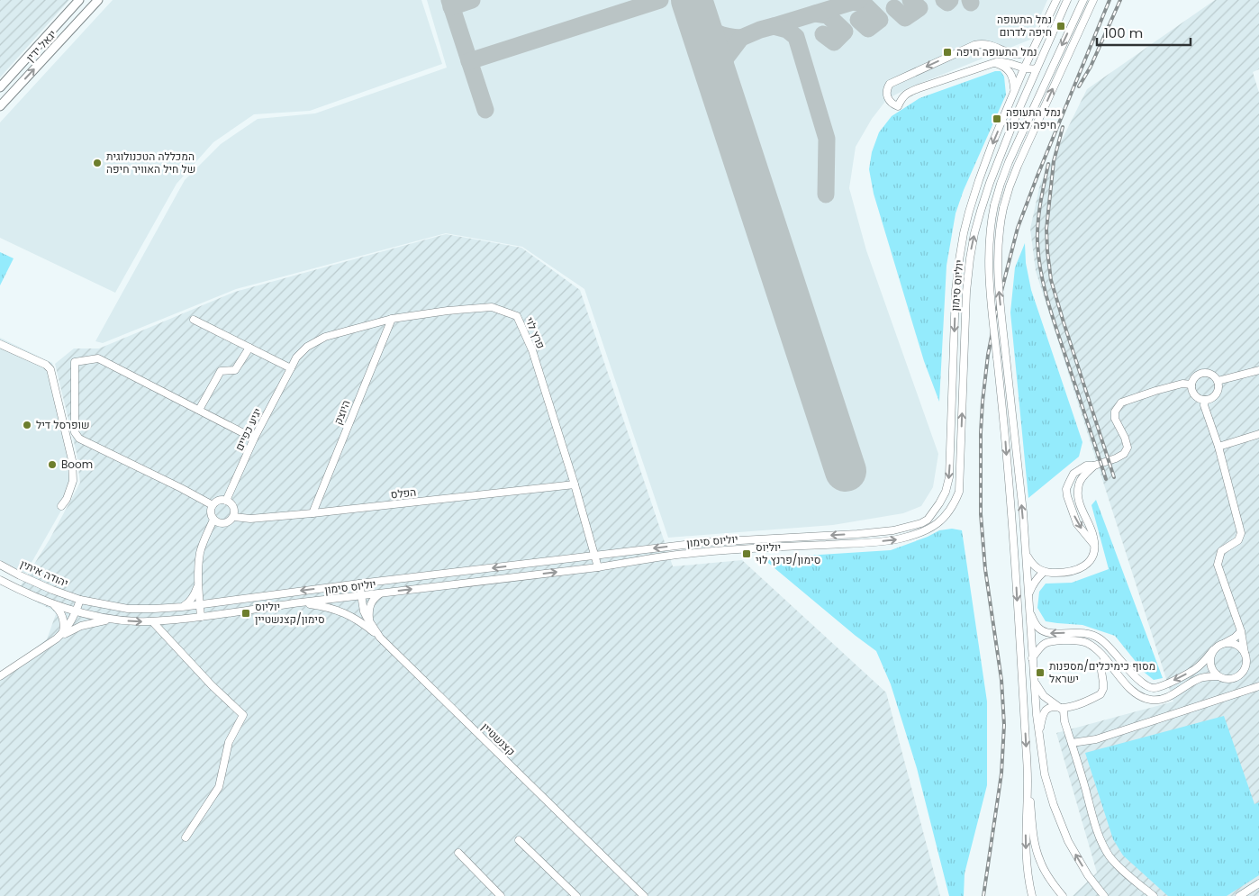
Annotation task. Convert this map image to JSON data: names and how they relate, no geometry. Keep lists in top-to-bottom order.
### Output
{
  "streets": {
    "main road": ["יגאל ידין"],
    "street": [
      "יוליוס סימון",
      "פרץ לוי",
      "היוצק",
      "יגיע כפיים",
      "הפלס",
      "יהודה איתין",
      "קצנשטיין"
    ]
  },
  "crossings": [
    ["יוליוס סימון", "פרץ לוי"],
    ["יוליוס סימון", "יהודה איתין"],
    ["יוליוס סימון", "קצנשטיין"],
    ["פרץ לוי", "היוצק"],
    ["פרץ לוי", "יגיע כפיים"],
    ["פרץ לוי", "הפלס"],
    ["היוצק", "הפלס"],
    ["יגיע כפיים", "הפלס"]
  ],
  "places": {
    "transit": [
      "נמל התעופה חיפה לדרום",
      "נמל התעופה חיפה",
      "נמל התעופה חיפה לצפון",
      "יוליוס סימון/פרנץ לוי",
      "יוליוס סימון/קצנשטיין",
      "מסוף כימיכלים/מספנות ישראל"
    ],
    "other": ["המכללה הטכנולוגית של חיל האוויר חיפה", "שופרסל דיל", "Boom"]
  },
  "scale_bar": "100 m"
}
